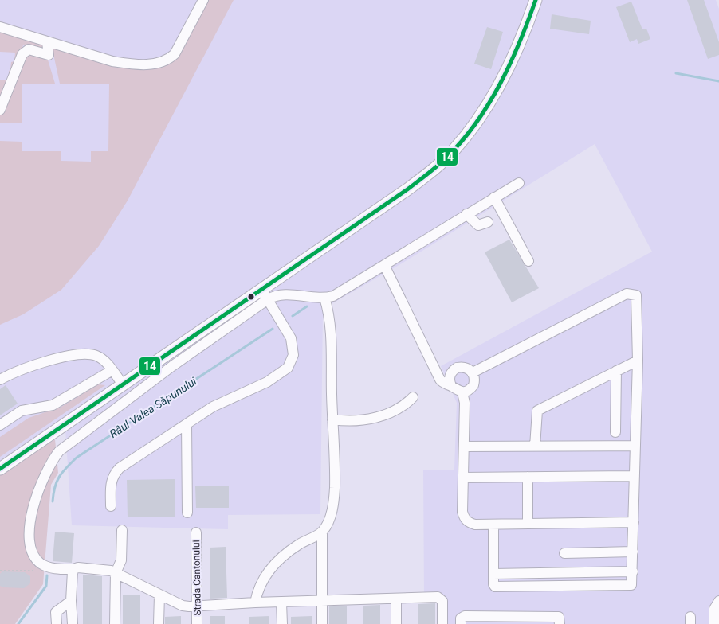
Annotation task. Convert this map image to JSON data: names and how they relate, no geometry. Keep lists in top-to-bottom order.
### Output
{
  "streets": {
    "street": ["Strada Cantonului"]
  },
  "water": ["Râul Valea Săpunului"],
  "lines": ["transit line 14"]
}
